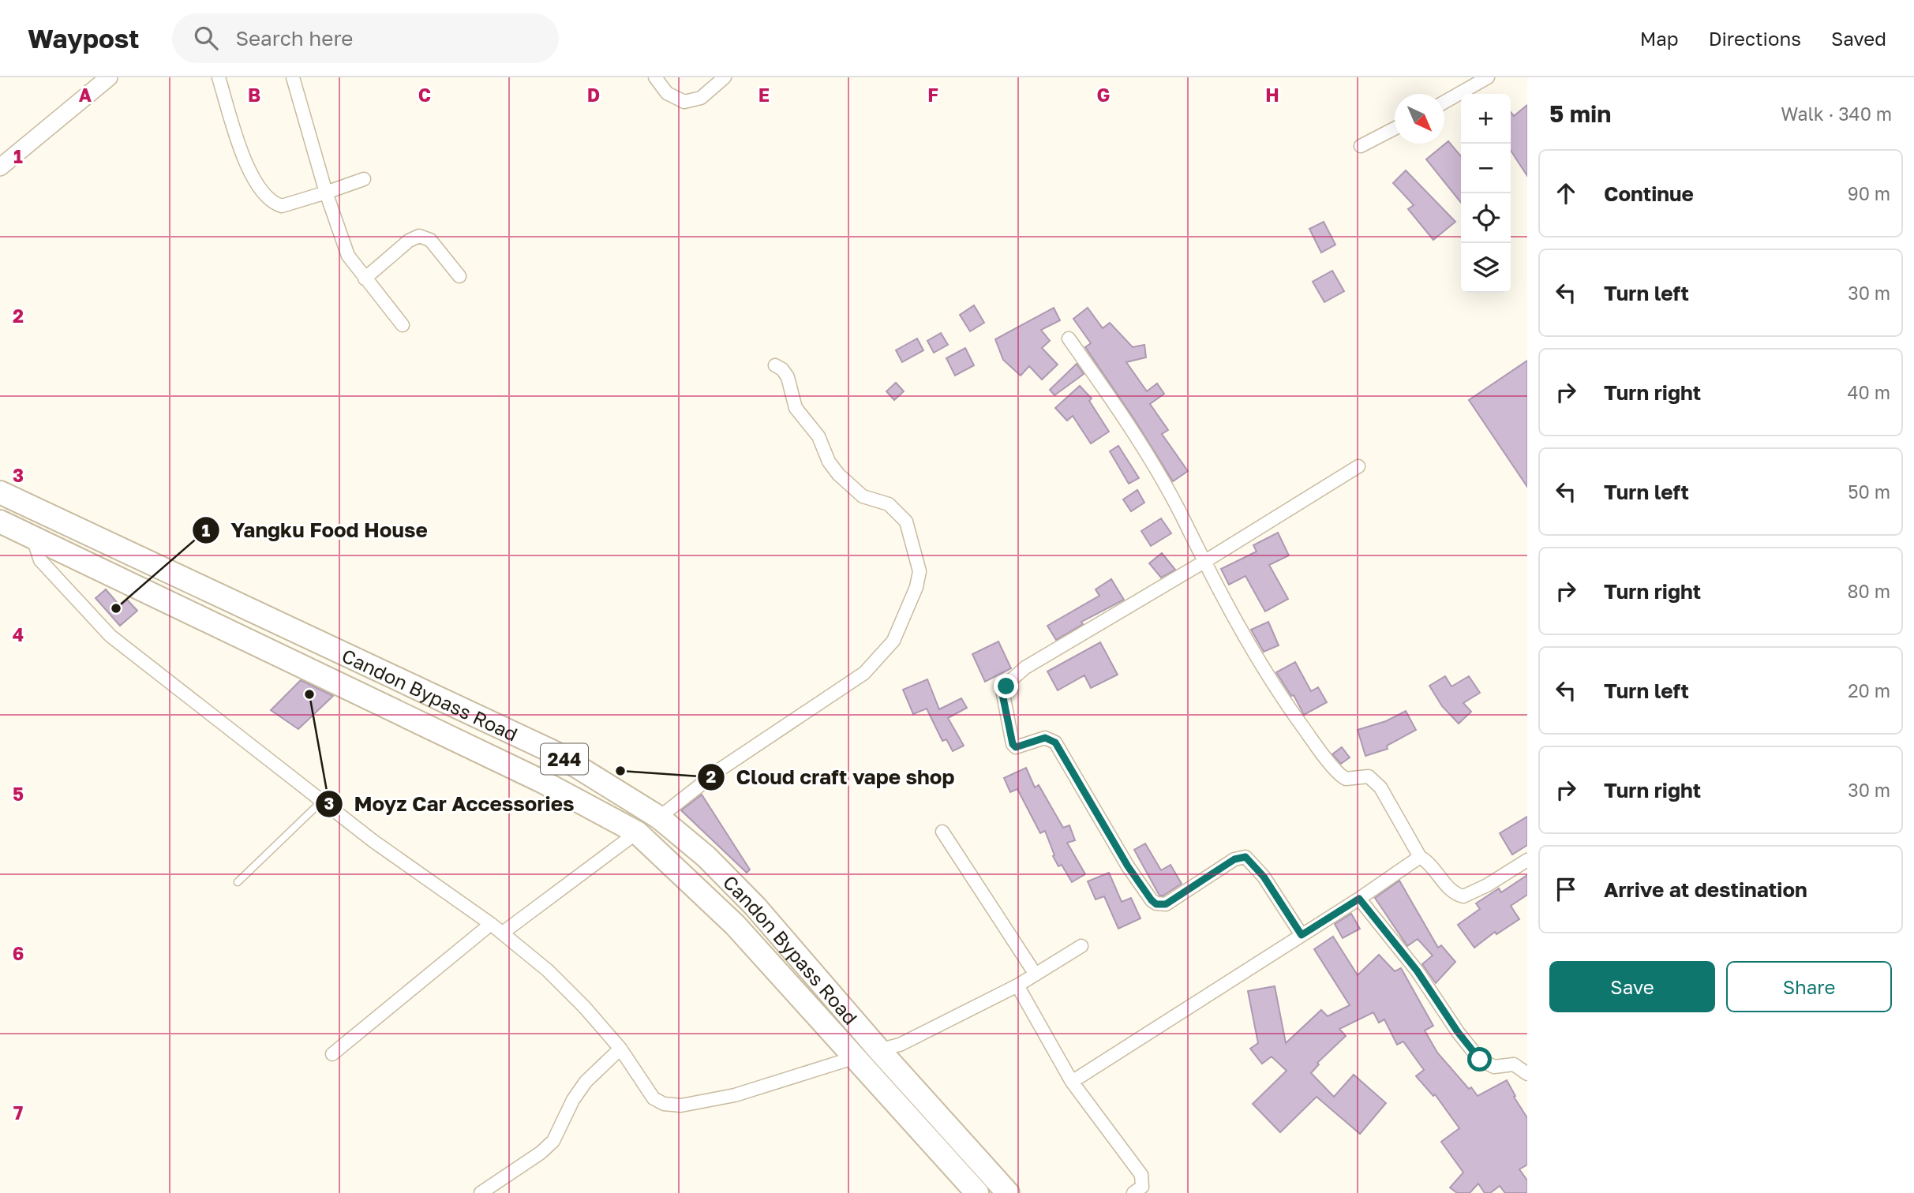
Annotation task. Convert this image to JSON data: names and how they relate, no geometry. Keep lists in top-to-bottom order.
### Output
{
  "streets": {
    "highway": ["Candon Bypass Road", "244"]
  },
  "places": ["Yangku Food House", "Moyz Car Accessories", "Cloud craft vape shop"],
  "north": "bottom right",
  "page": {
    "header": "Waypost",
    "search": "Search here",
    "nav": ["Map", "Directions", "Saved"],
    "heading": ["5 min", "Walk · 340 m"],
    "map_buttons": ["+", "−"],
    "list": [
      ["Continue", "90 m"],
      ["Turn left", "30 m"],
      ["Turn right", "40 m"],
      ["Turn left", "50 m"],
      ["Turn right", "80 m"],
      ["Turn left", "20 m"],
      ["Turn right", "30 m"],
      "Arrive at destination"
    ],
    "buttons": ["Save", "Share"]
  },
  "grid": {
    "columns": [
      "A",
      "B",
      "C",
      "D",
      "E",
      "F",
      "G",
      "H"
    ],
    "rows": [
      "1",
      "2",
      "3",
      "4",
      "5",
      "6",
      "7"
    ]
  }
}
